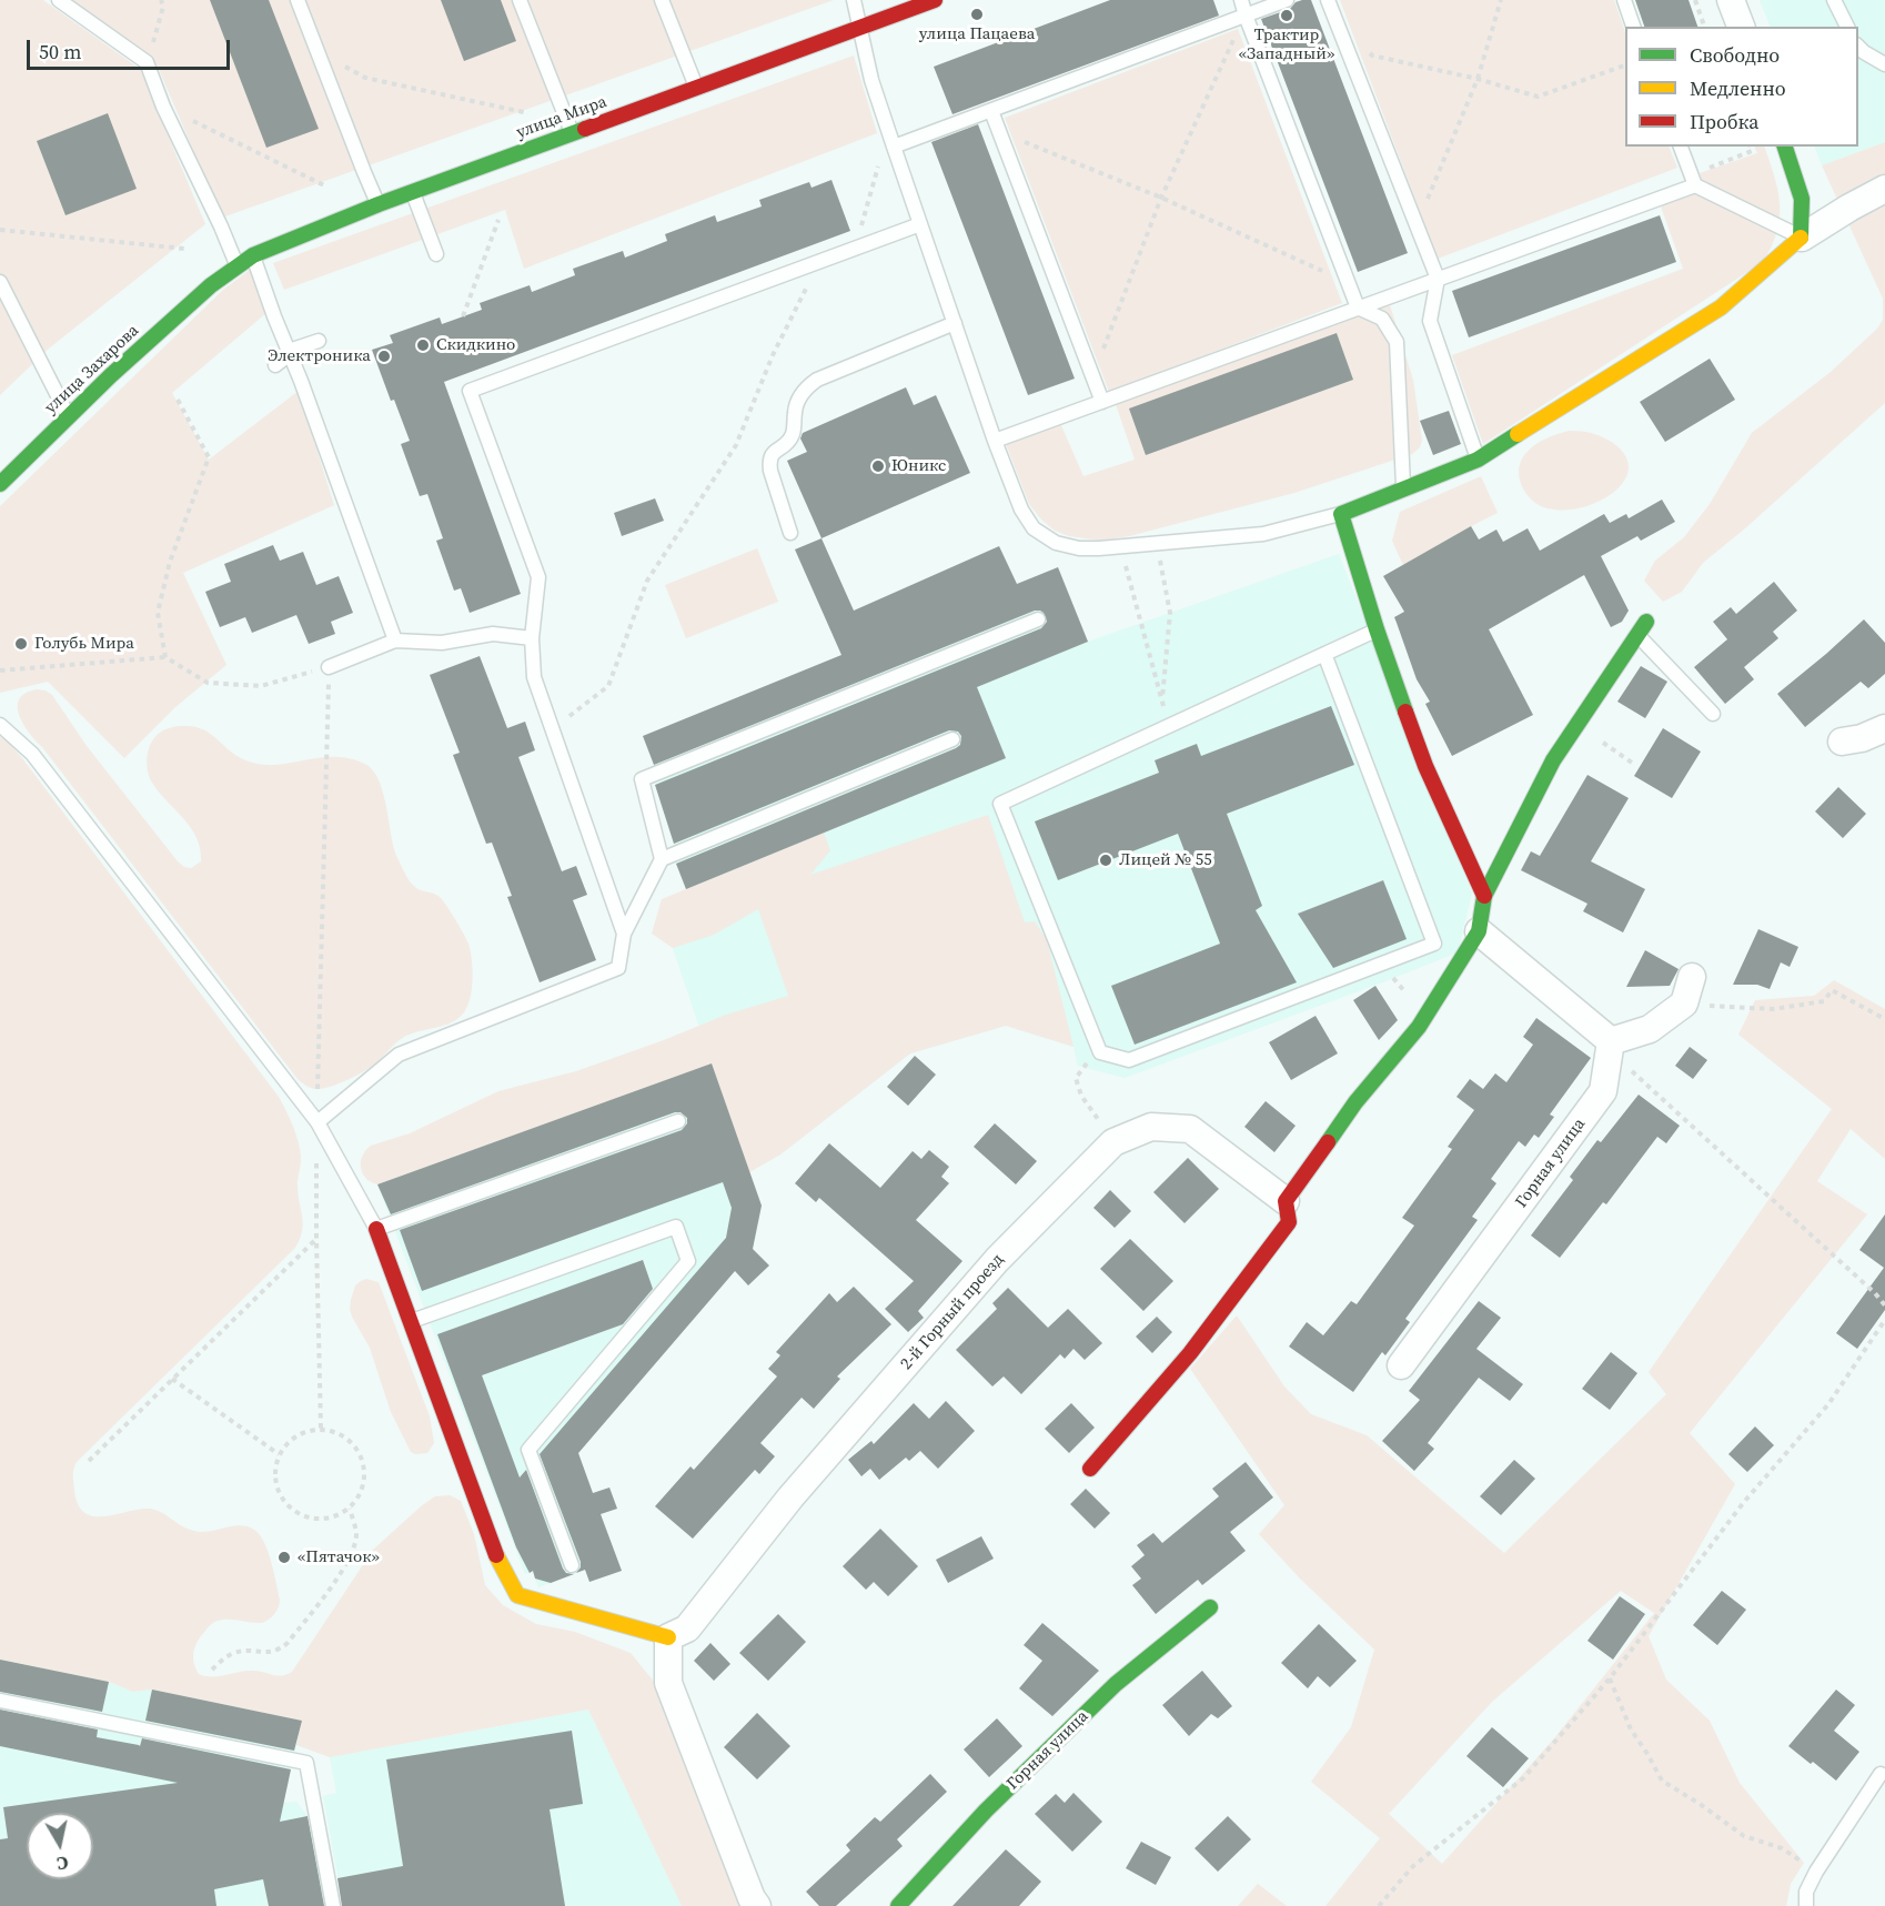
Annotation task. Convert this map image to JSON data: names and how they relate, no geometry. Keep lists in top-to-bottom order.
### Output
{
  "streets": {
    "street": [
      "улица Мира",
      "улица Захарова",
      "Горная улица",
      "2-й Горный проезд"
    ]
  },
  "crossings": [
    ["улица Мира", "улица Захарова"]
  ],
  "places": [
    "улица Пацаева",
    "Трактир «Западный»",
    "Скидкино",
    "Электроника",
    "Юникс",
    "Голубь Мира",
    "Лицей № 55",
    "«Пятачок»"
  ],
  "legend": ["Свободно", "Медленно", "Пробка"],
  "scale_bar": "50 m",
  "north": "bottom"
}
